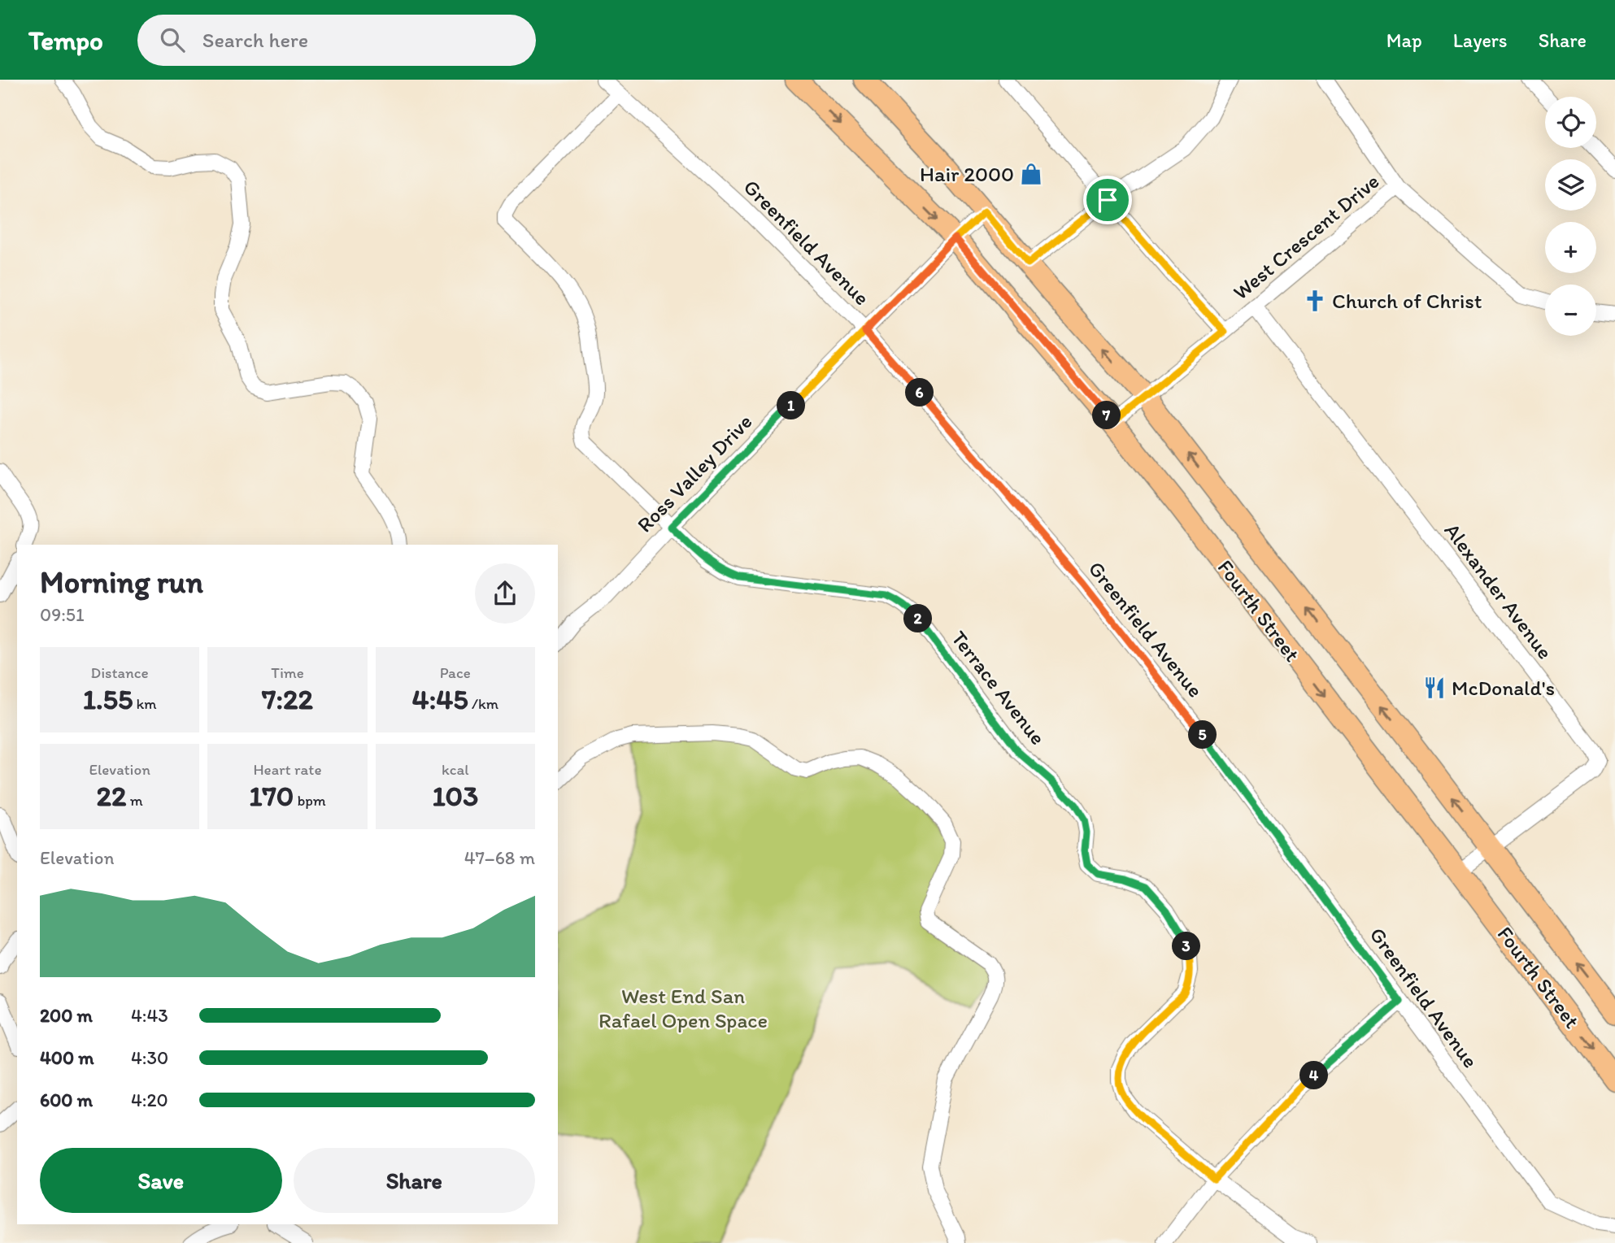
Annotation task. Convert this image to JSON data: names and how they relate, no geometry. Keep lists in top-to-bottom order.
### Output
{
  "streets": {
    "main road": ["Fourth Street"],
    "street": [
      "West Crescent Drive",
      "Greenfield Avenue",
      "Ross Valley Drive",
      "Alexander Avenue",
      "Terrace Avenue"
    ]
  },
  "crossings": [
    ["West Crescent Drive", "Alexander Avenue"],
    ["West Crescent Drive", "Fourth Street"],
    ["Greenfield Avenue", "Ross Valley Drive"],
    ["Greenfield Avenue", "Terrace Avenue"],
    ["Ross Valley Drive", "Fourth Street"],
    ["Ross Valley Drive", "Terrace Avenue"],
    ["Alexander Avenue", "Fourth Street"]
  ],
  "parks": ["West End San Rafael Open Space"],
  "places": {
    "shop": ["Hair 2000"],
    "church": ["Church of Christ"],
    "restaurant": ["McDonald's"]
  },
  "page": {
    "header": "Tempo",
    "search": "Search here",
    "nav": ["Map", "Layers", "Share"],
    "map_buttons": ["+", "−"],
    "pins": [
      "6",
      "1",
      "7",
      "2",
      "5",
      "3",
      "4"
    ],
    "heading": ["Morning run", "09:51"],
    "stats": [
      ["Distance", "1.55 km"],
      ["Time", "7:22"],
      ["Pace", "4:45 /km"],
      ["Elevation", "22 m"],
      ["Heart rate", "170 bpm"],
      ["kcal", "103"]
    ],
    "chart": ["Elevation", "47–68 m"],
    "list": [
      {
        "name": "200 m",
        "note": "4:43"
      },
      {
        "name": "400 m",
        "note": "4:30"
      },
      {
        "name": "600 m",
        "note": "4:20"
      }
    ],
    "buttons": ["Save", "Share"]
  }
}
